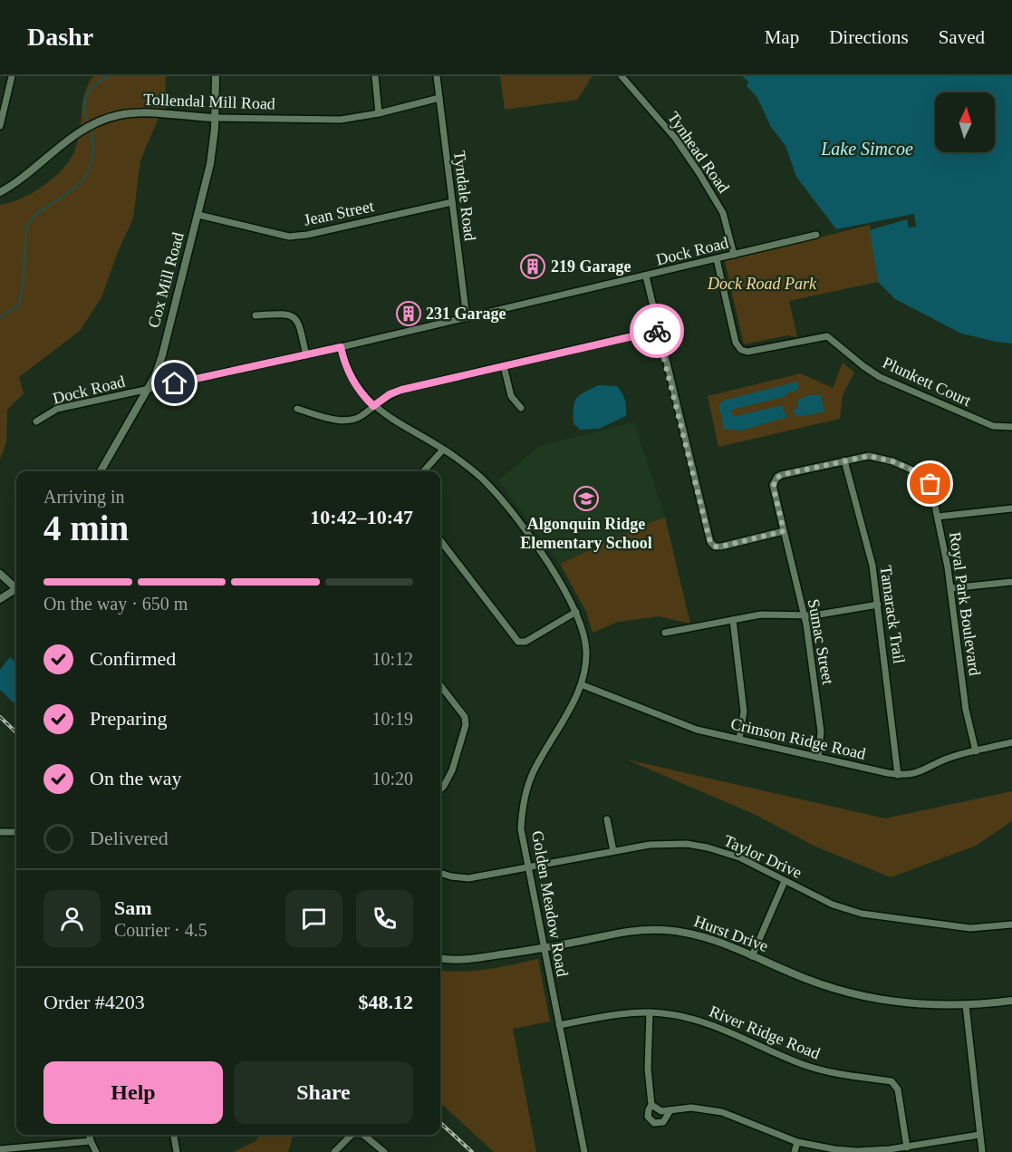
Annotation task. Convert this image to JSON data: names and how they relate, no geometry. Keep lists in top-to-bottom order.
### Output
{
  "streets": {
    "street": [
      "Tollendal Mill Road",
      "Tynhead Road",
      "Tyndale Road",
      "Jean Street",
      "Dock Road",
      "Cox Mill Road",
      "Plunkett Court",
      "Royal Park Boulevard",
      "Tamarack Trail",
      "Sumac Street",
      "Crimson Ridge Road",
      "Taylor Drive",
      "Golden Meadow Road",
      "Hurst Drive",
      "River Ridge Road"
    ]
  },
  "crossings": [
    ["Tollendal Mill Road", "Tyndale Road"],
    ["Tollendal Mill Road", "Cox Mill Road"],
    ["Tynhead Road", "Dock Road"],
    ["Tyndale Road", "Jean Street"],
    ["Tyndale Road", "Dock Road"],
    ["Jean Street", "Cox Mill Road"],
    ["Dock Road", "Cox Mill Road"],
    ["Dock Road", "Plunkett Court"],
    ["Dock Road", "Golden Meadow Road"],
    ["Royal Park Boulevard", "Tamarack Trail"],
    ["Royal Park Boulevard", "Sumac Street"],
    ["Royal Park Boulevard", "Crimson Ridge Road"],
    ["Tamarack Trail", "Crimson Ridge Road"],
    ["Sumac Street", "Crimson Ridge Road"],
    ["Crimson Ridge Road", "Golden Meadow Road"],
    ["Taylor Drive", "Golden Meadow Road"],
    ["Golden Meadow Road", "Hurst Drive"],
    ["Golden Meadow Road", "River Ridge Road"]
  ],
  "water": ["Lake Simcoe"],
  "parks": ["Dock Road Park"],
  "places": {
    "building": ["219 Garage", "231 Garage"],
    "school or university": ["Algonquin Ridge Elementary School"]
  },
  "north": "top",
  "page": {
    "header": "Dashr",
    "nav": ["Map", "Directions", "Saved"],
    "heading": ["4 min", "Arriving in", "10:42–10:47"],
    "panel": [
      "Sam",
      "Courier · 4.5",
      "Order #4203",
      "$48.12"
    ],
    "bar": "On the way · 650 m",
    "list": [
      ["Confirmed", "10:12"],
      ["Preparing", "10:19"],
      ["On the way", "10:20"],
      "Delivered"
    ],
    "buttons": ["Help", "Share"]
  }
}
